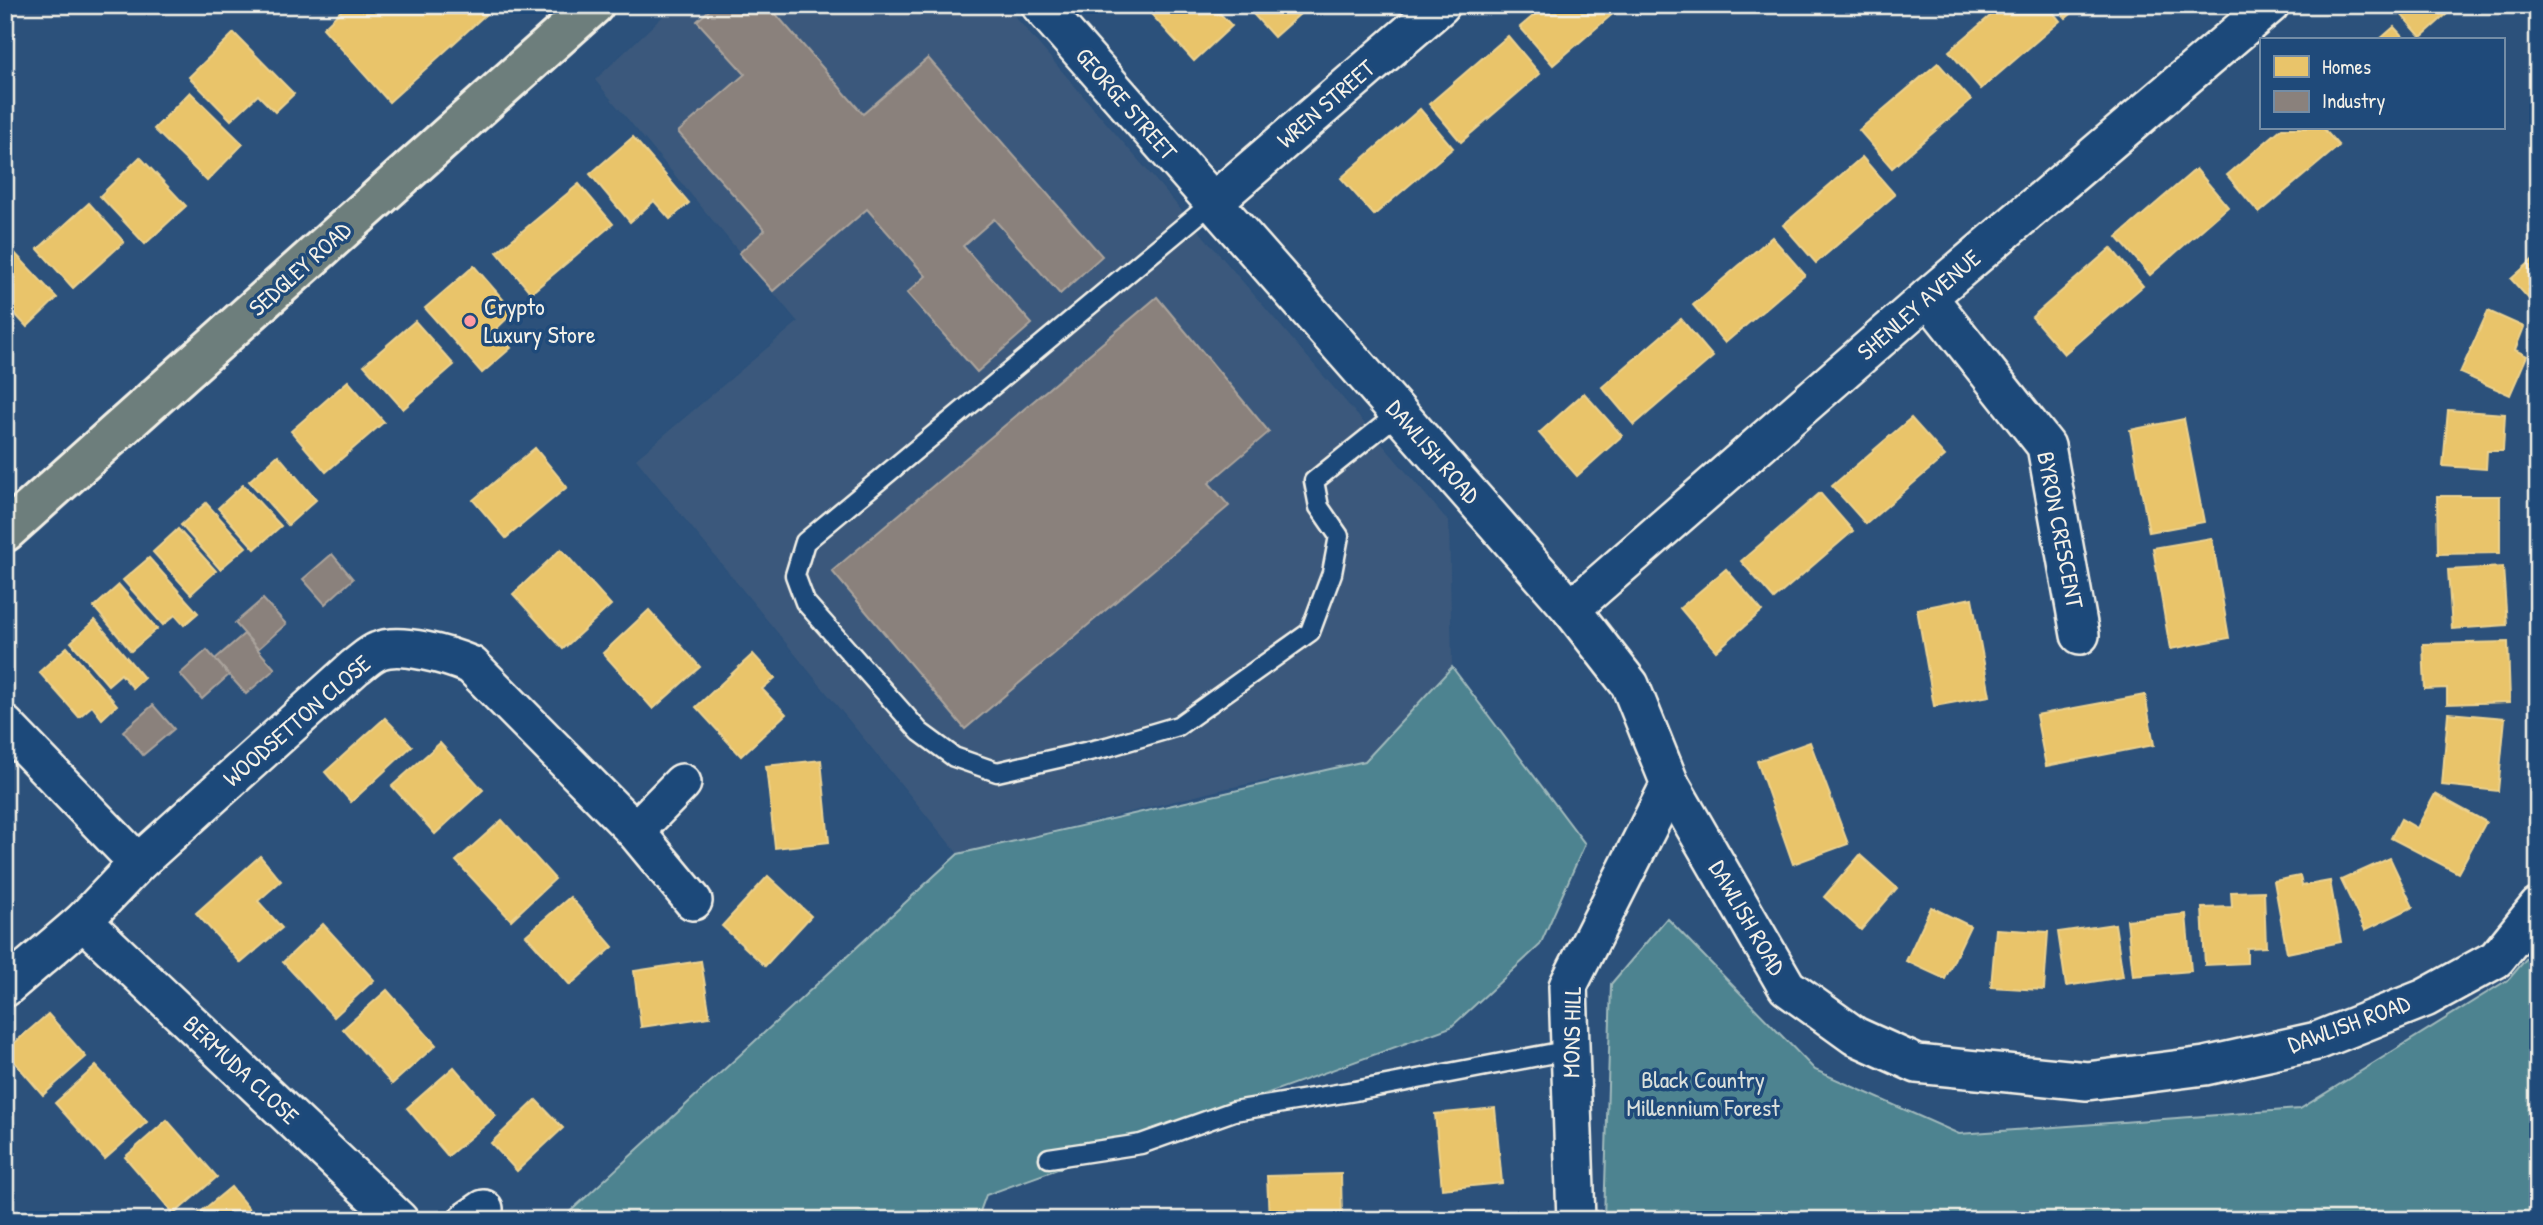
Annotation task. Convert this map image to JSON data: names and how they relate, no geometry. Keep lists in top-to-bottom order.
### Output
{
  "streets": {
    "main road": ["SEDGLEY ROAD"],
    "street": [
      "GEORGE STREET",
      "WREN STREET",
      "SHENLEY AVENUE",
      "DAWLISH ROAD",
      "BYRON CRESCENT",
      "WOODSETTON CLOSE",
      "MONS HILL",
      "BERMUDA CLOSE"
    ]
  },
  "crossings": [
    ["GEORGE STREET", "WREN STREET"],
    ["GEORGE STREET", "DAWLISH ROAD"],
    ["WREN STREET", "DAWLISH ROAD"],
    ["SHENLEY AVENUE", "DAWLISH ROAD"],
    ["SHENLEY AVENUE", "BYRON CRESCENT"],
    ["DAWLISH ROAD", "MONS HILL"],
    ["WOODSETTON CLOSE", "BERMUDA CLOSE"]
  ],
  "parks": ["Black Country Millennium Forest"],
  "places": ["Crypto Luxury Store"],
  "legend": ["Homes", "Industry"]
}
